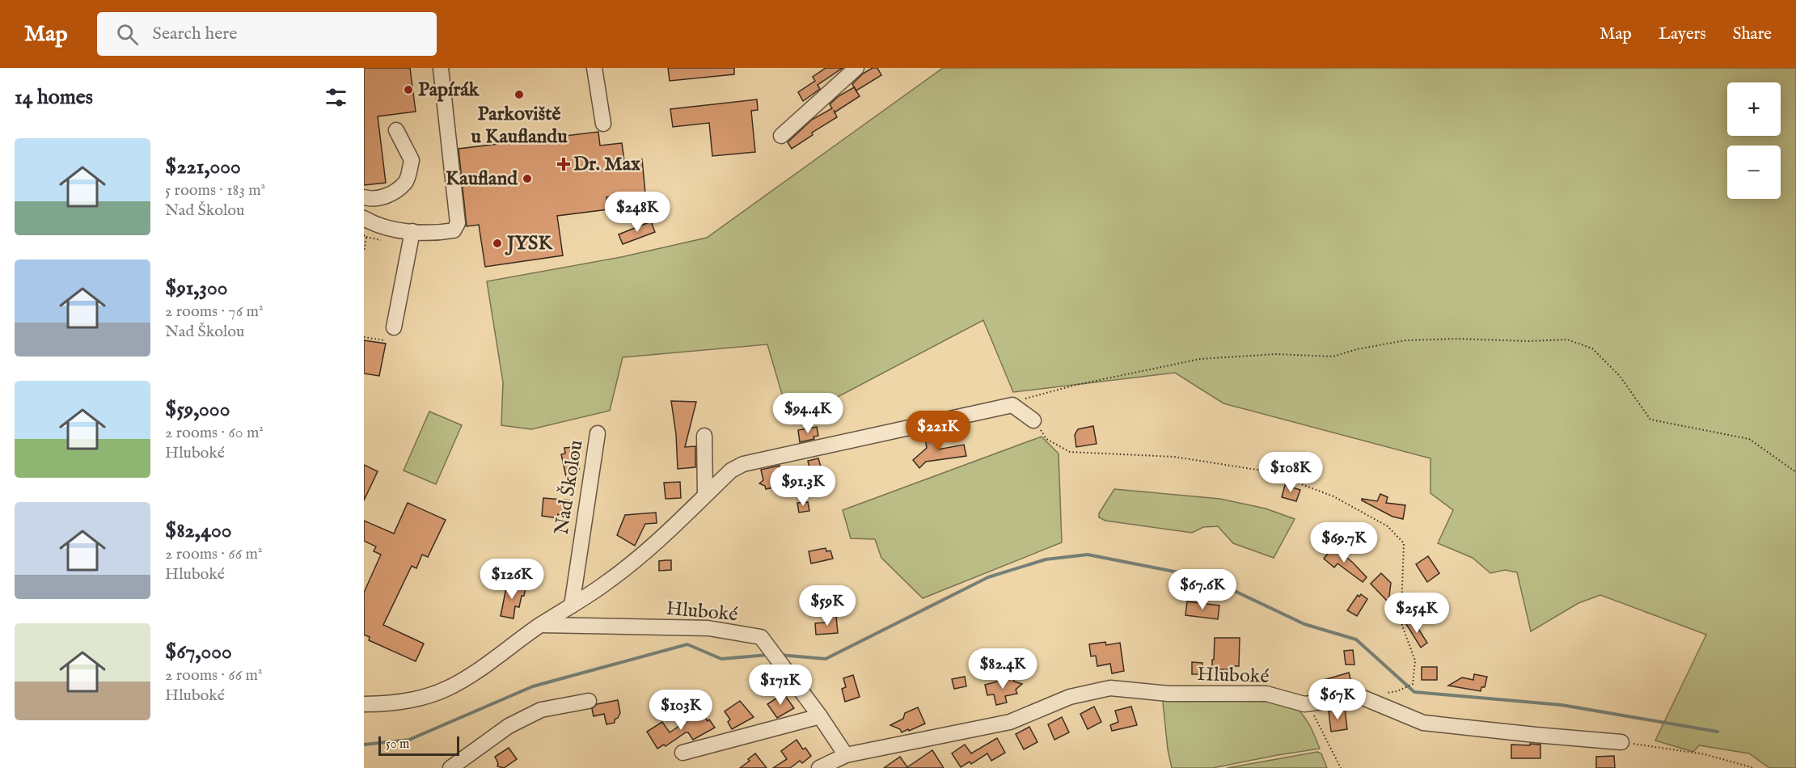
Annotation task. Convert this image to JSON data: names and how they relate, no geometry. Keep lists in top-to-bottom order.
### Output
{
  "streets": {
    "street": ["Nad Školou", "Hluboké"]
  },
  "places": {
    "other": [
      "Papírák",
      "Parkoviště u Kauflandu",
      "Kaufland",
      "JYSK"
    ],
    "health": ["Dr. Max"]
  },
  "scale_bar": "50 m",
  "page": {
    "header": "Map",
    "search": "Search here",
    "nav": ["Map", "Layers", "Share"],
    "heading": "14 homes",
    "map_buttons": ["+", "−"],
    "list": [
      {
        "name": "$221,000",
        "note": "5 rooms · 183 m² · Nad Školou"
      },
      {
        "name": "$91,300",
        "note": "2 rooms · 76 m² · Nad Školou"
      },
      {
        "name": "$59,000",
        "note": "2 rooms · 60 m² · Hluboké"
      },
      {
        "name": "$82,400",
        "note": "2 rooms · 66 m² · Hluboké"
      },
      {
        "name": "$67,000",
        "note": "2 rooms · 66 m² · Hluboké"
      }
    ],
    "price": [
      "$248K",
      "$94.4K",
      "$221K",
      "$108K",
      "$91.3K",
      "$69.7K",
      "$126K",
      "$67.6K",
      "$59K",
      "$254K",
      "$82.4K",
      "$171K",
      "$67K",
      "$103K"
    ],
    "scale": "50 m"
  }
}
